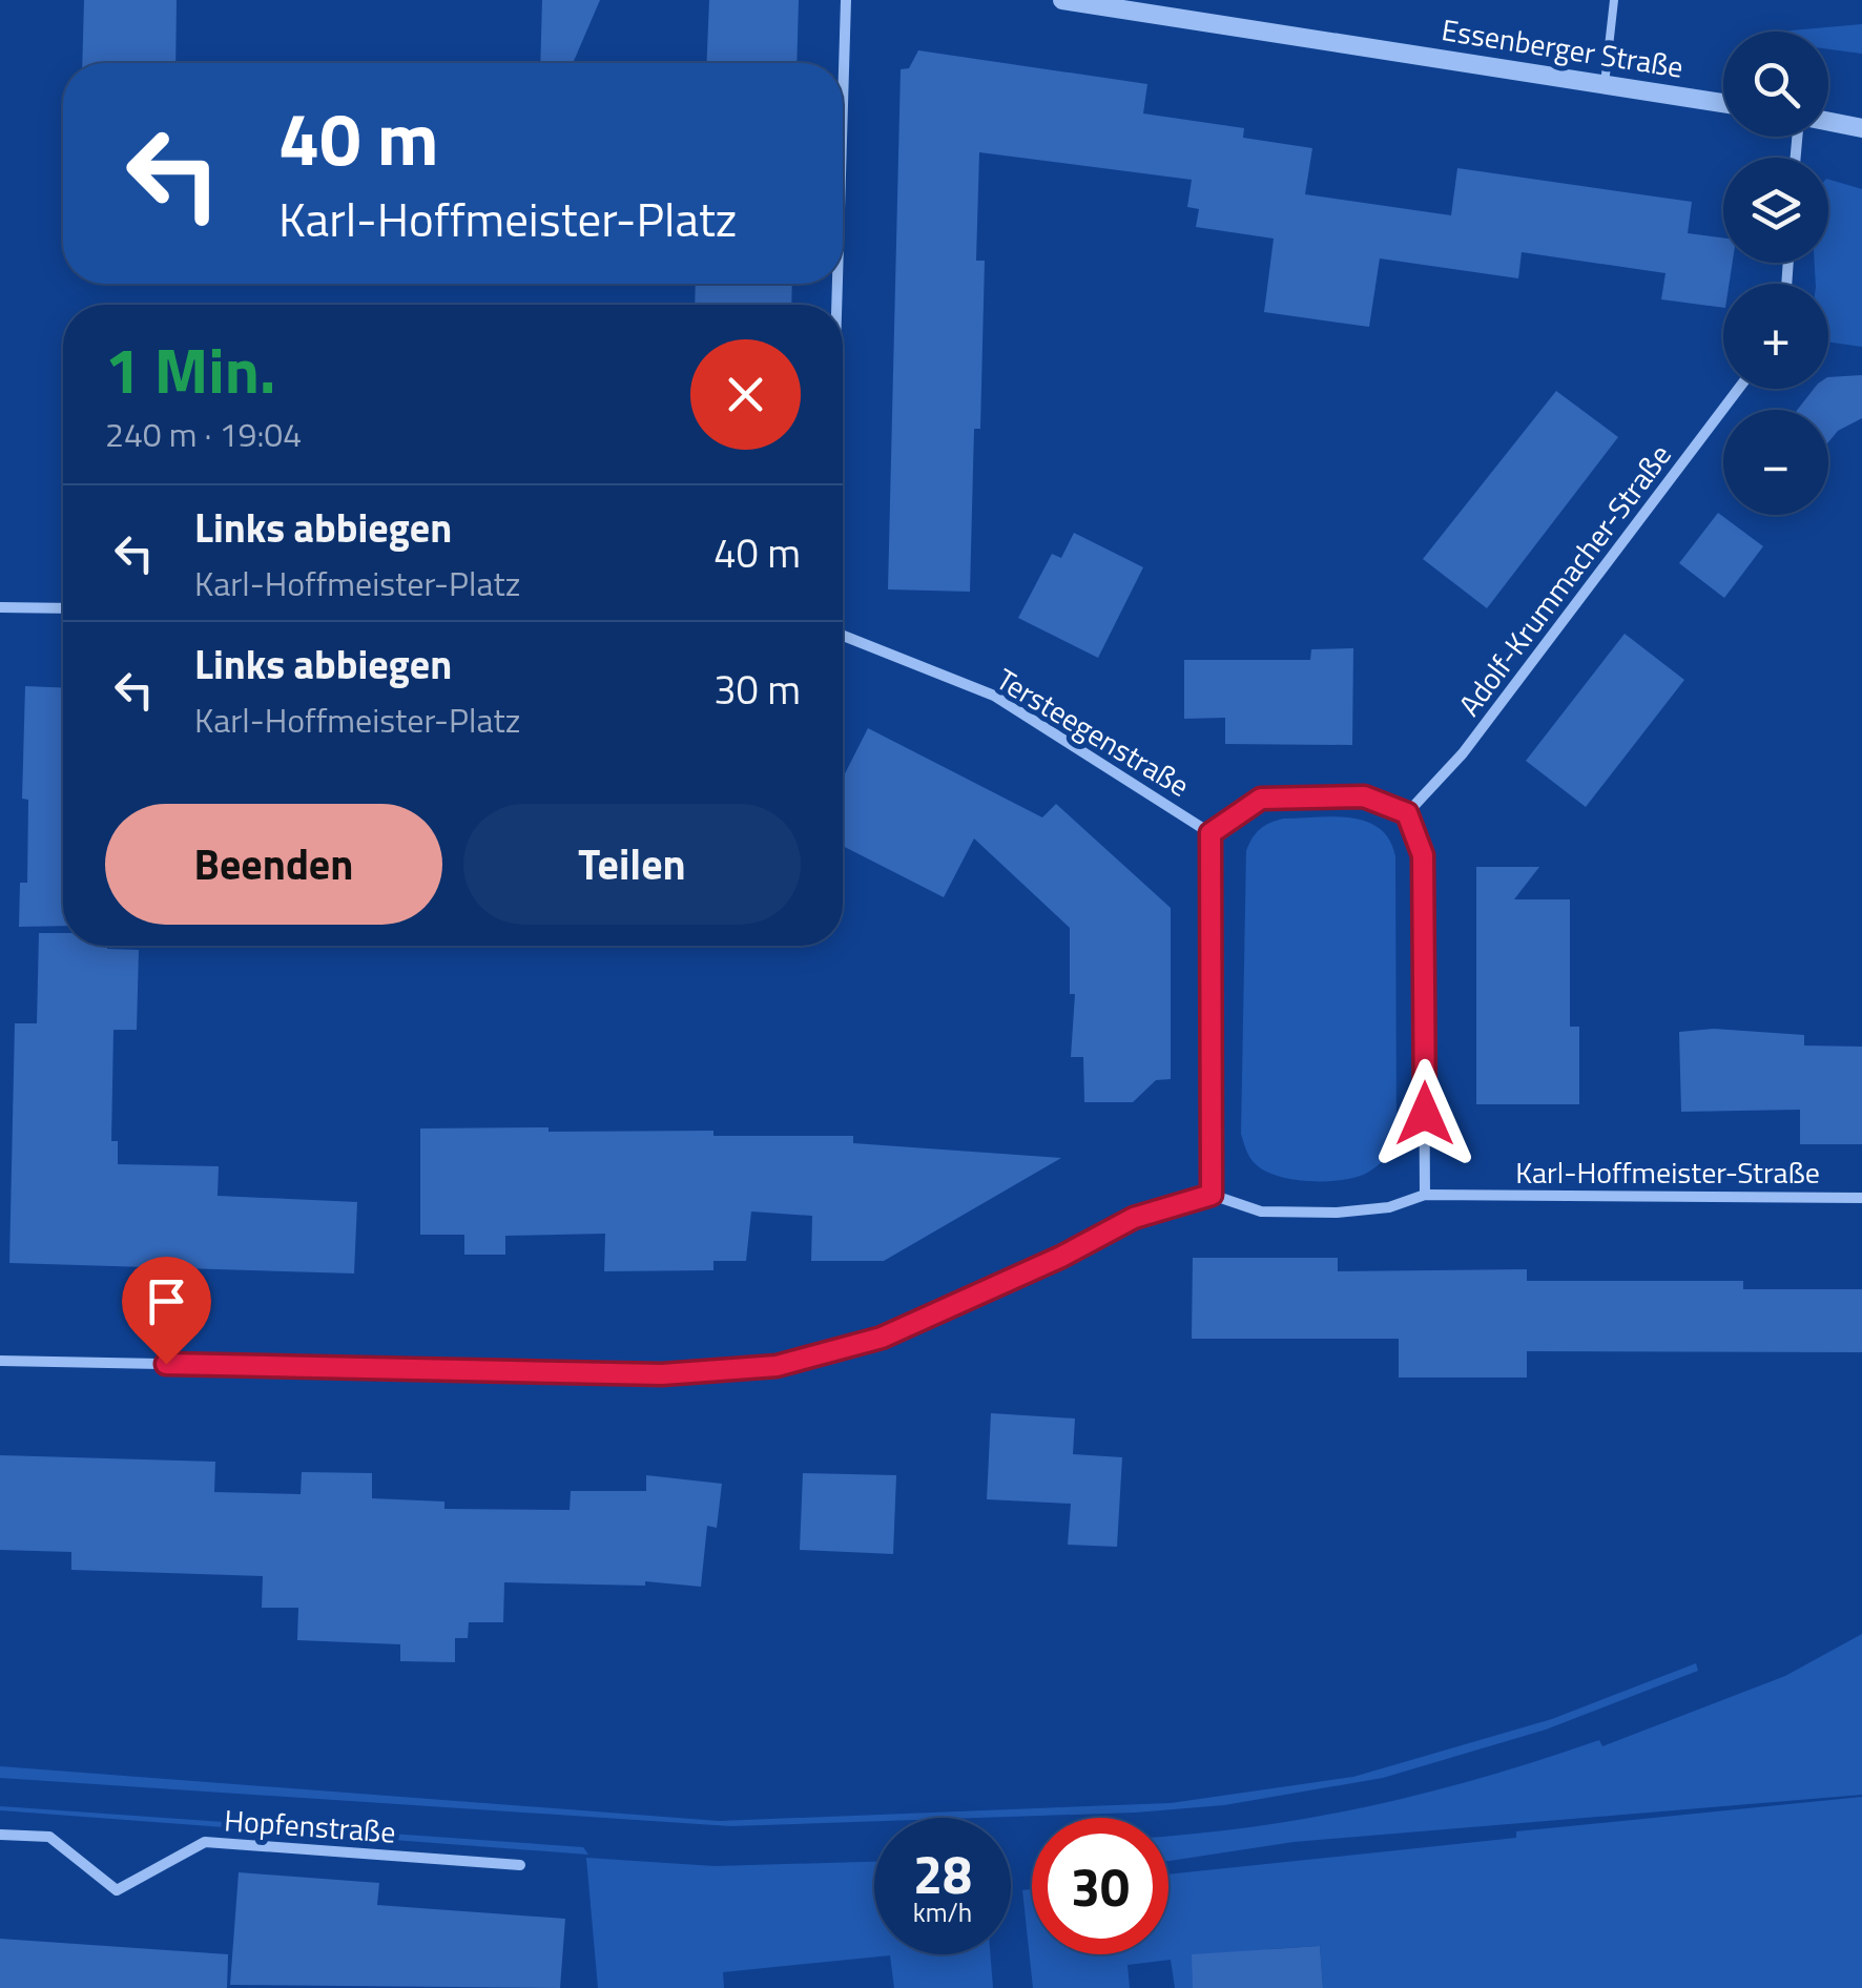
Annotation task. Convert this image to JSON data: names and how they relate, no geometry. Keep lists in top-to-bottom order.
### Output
{
  "streets": {
    "street": [
      "Essenberger Straße",
      "Adolf-Krummacher-Straße",
      "Tersteegenstraße",
      "Karl-Hoffmeister-Straße",
      "Hopfenstraße"
    ]
  },
  "page": {
    "map_buttons": ["+", "−"],
    "turn": ["40 m", "Karl-Hoffmeister-Platz"],
    "heading": ["1 Min.", "240 m · 19:04"],
    "list": [
      {
        "name": "Links abbiegen",
        "note": "Karl-Hoffmeister-Platz",
        "value": "40 m"
      },
      {
        "name": "Links abbiegen",
        "note": "Karl-Hoffmeister-Platz",
        "value": "30 m"
      }
    ],
    "buttons": ["Beenden", "Teilen"],
    "speed": "28 km/h",
    "limit": "30"
  }
}
